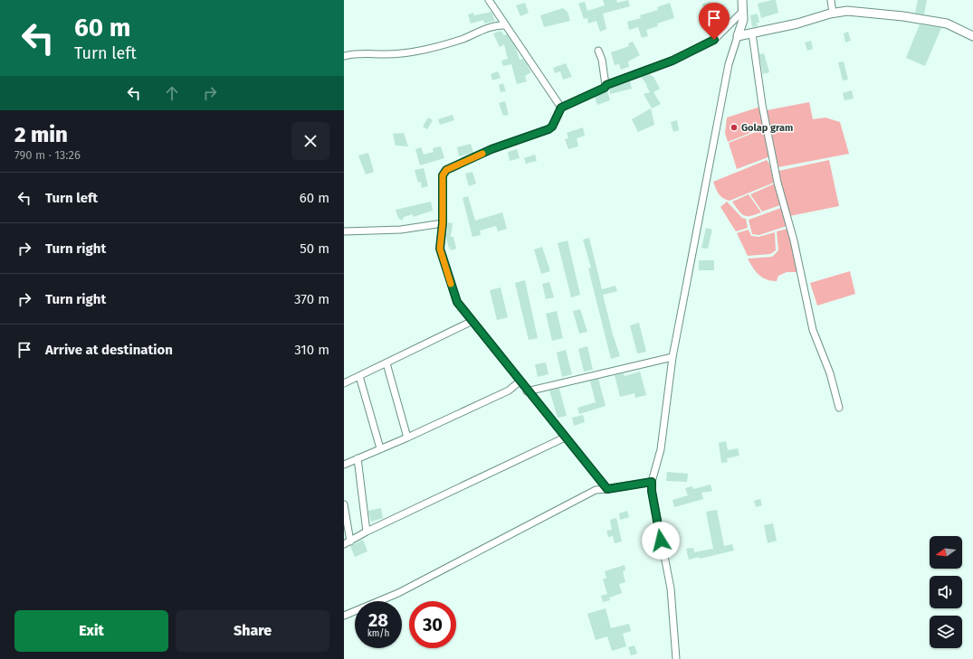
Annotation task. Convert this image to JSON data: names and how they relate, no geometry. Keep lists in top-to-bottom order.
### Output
{
  "places": ["Golap gram"],
  "north": "left",
  "page": {
    "turn": ["60 m", "Turn left"],
    "heading": ["2 min", "790 m · 13:26"],
    "list": [
      {
        "name": "Turn left",
        "value": "60 m"
      },
      {
        "name": "Turn right",
        "value": "50 m"
      },
      {
        "name": "Turn right",
        "value": "370 m"
      },
      {
        "name": "Arrive at destination",
        "value": "310 m"
      }
    ],
    "speed": "28 km/h",
    "limit": "30",
    "buttons": ["Exit", "Share"]
  }
}
